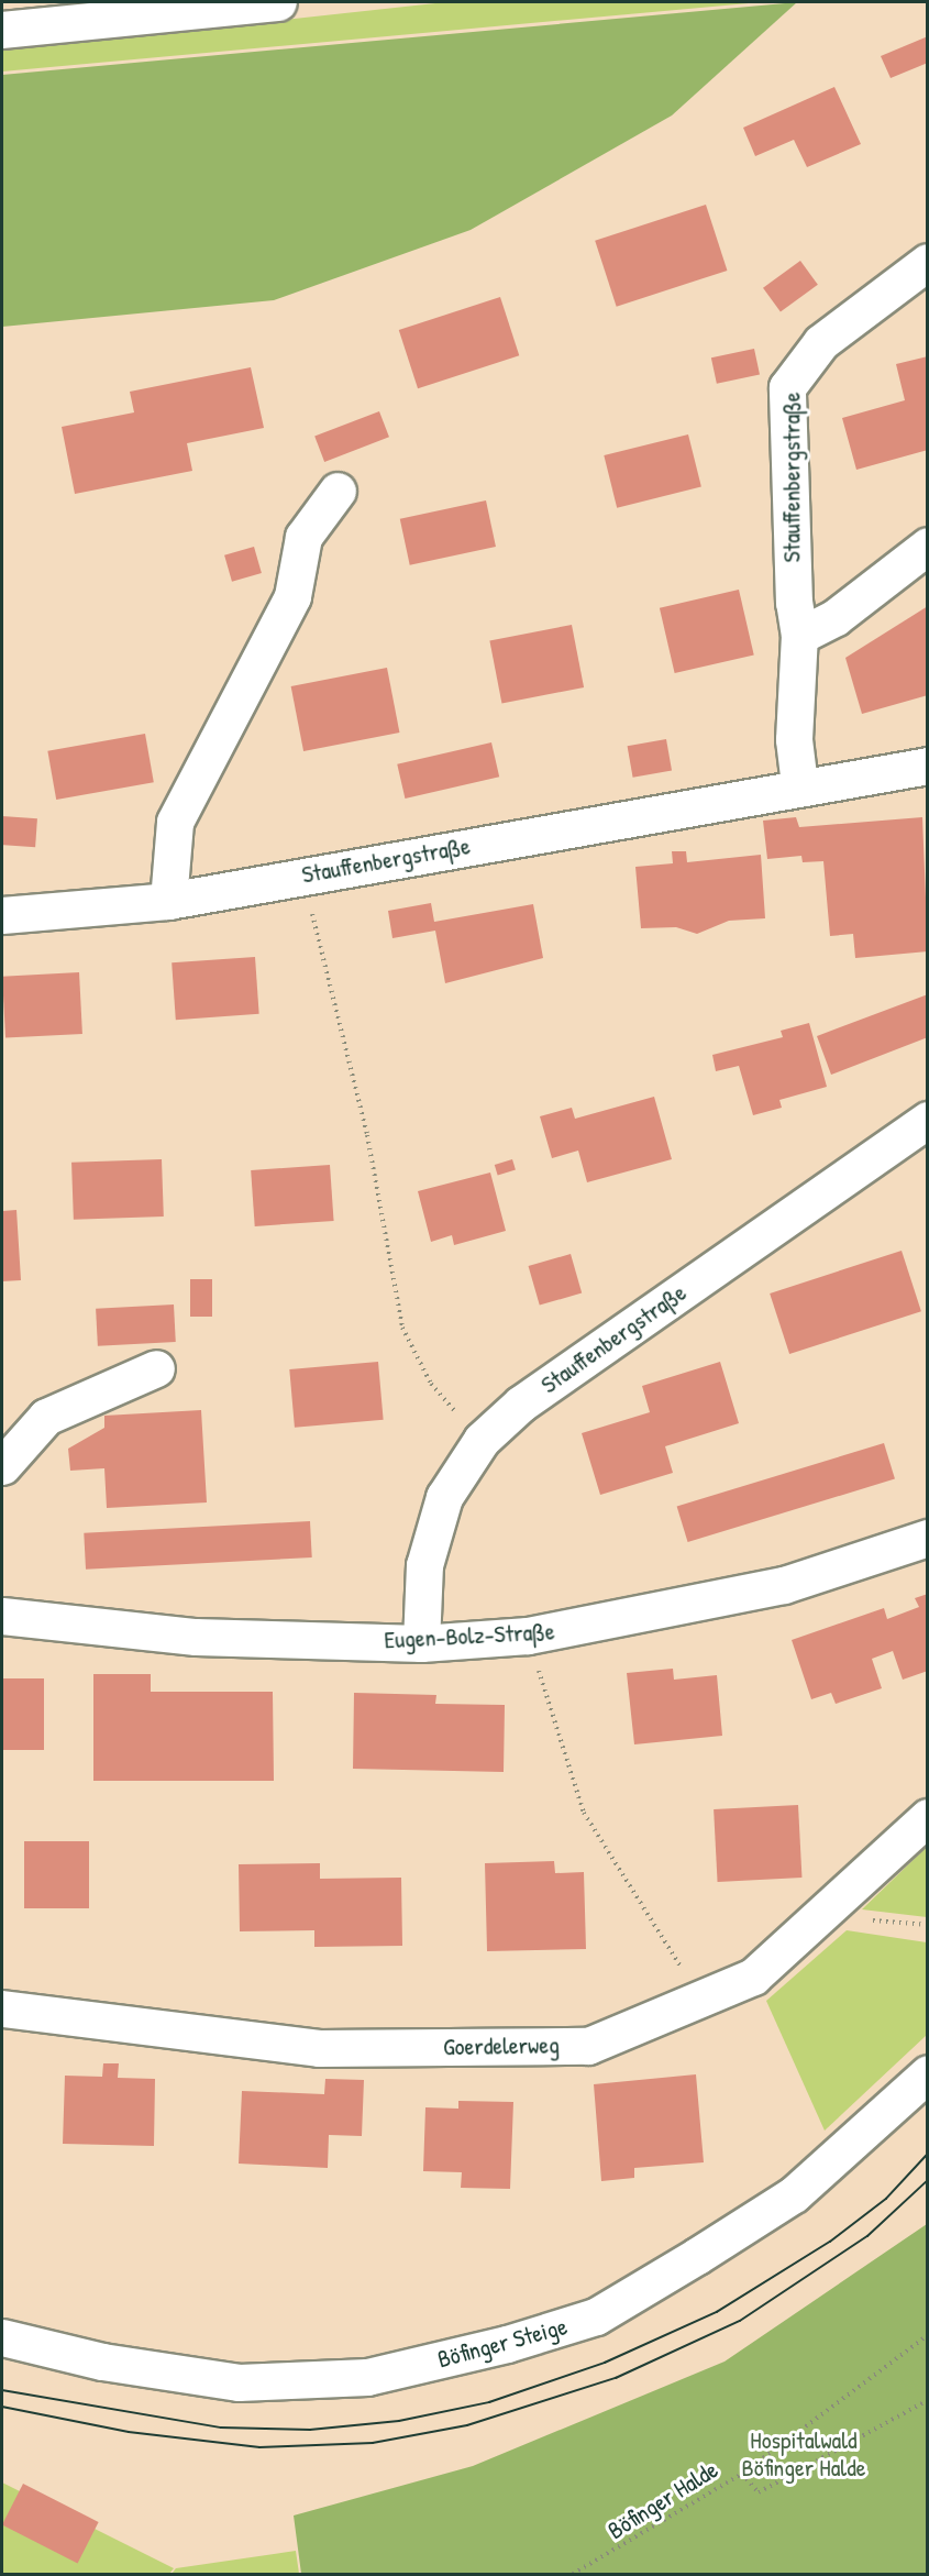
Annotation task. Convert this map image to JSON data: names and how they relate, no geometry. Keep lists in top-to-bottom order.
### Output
{
  "streets": {
    "street": [
      "Stauffenbergstraße",
      "Eugen-Bolz-Straße",
      "Goerdelerweg",
      "Böfinger Steige"
    ],
    "path": ["Böfinger Halde"]
  },
  "crossings": [
    ["Stauffenbergstraße", "Eugen-Bolz-Straße"]
  ],
  "parks": ["Hospitalwald Böfinger Halde"]
}
